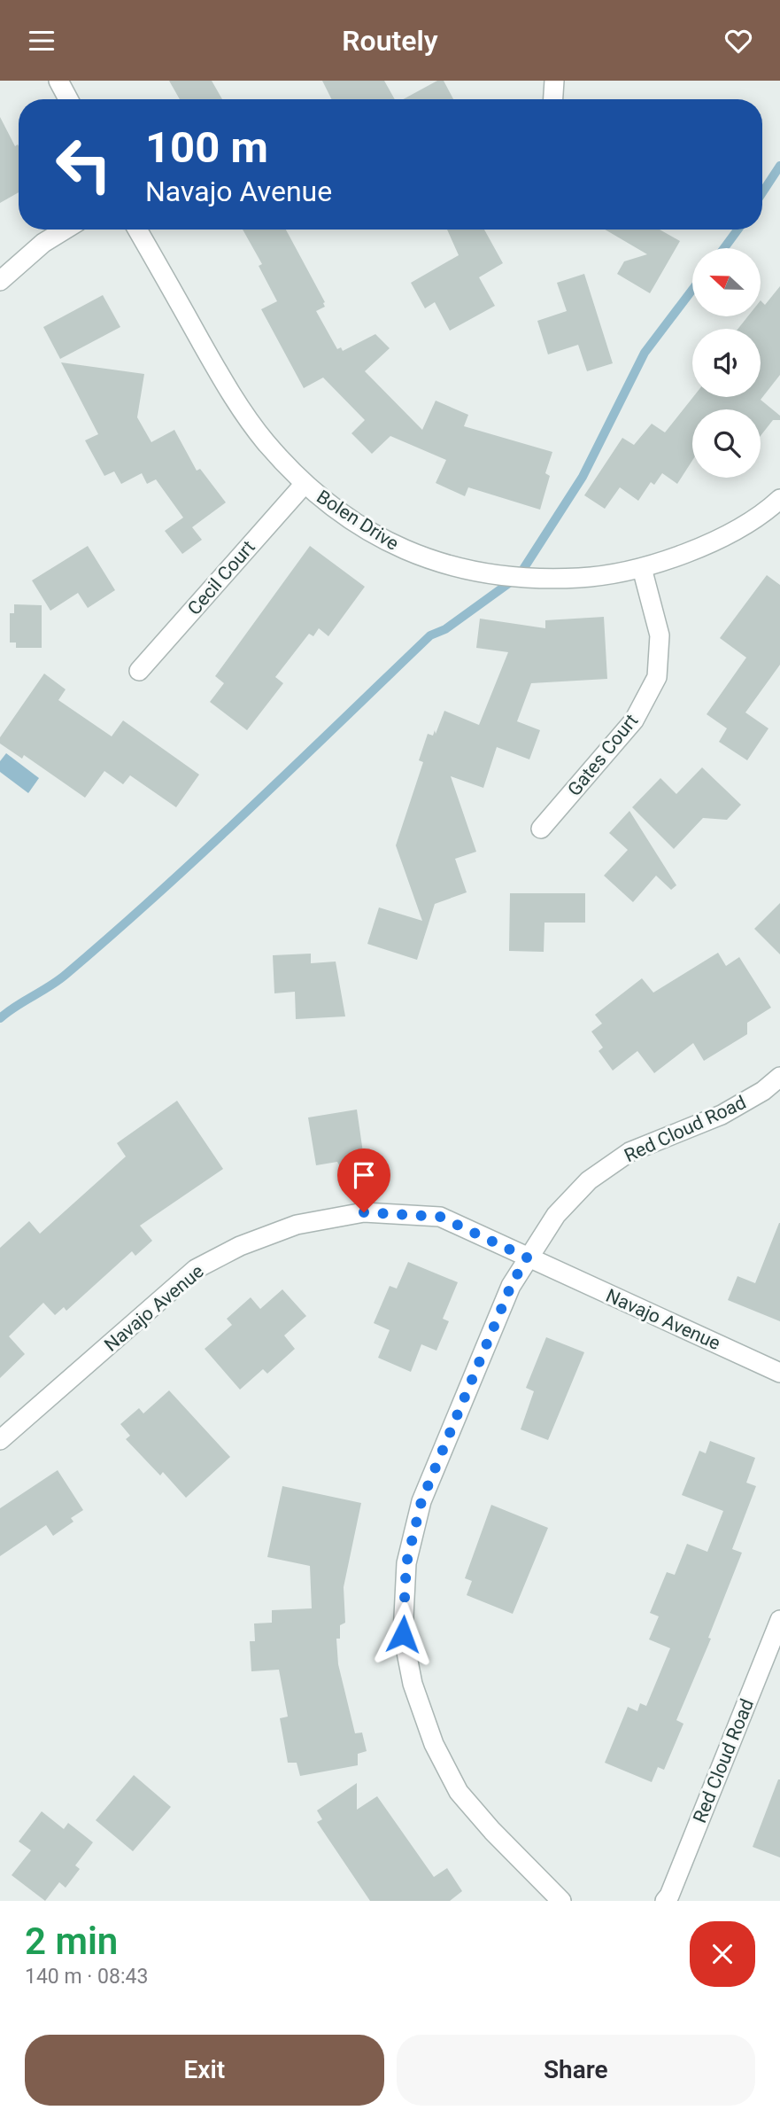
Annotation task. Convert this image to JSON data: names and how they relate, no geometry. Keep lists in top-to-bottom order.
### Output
{
  "streets": {
    "street": [
      "Bolen Drive",
      "Cecil Court",
      "Gates Court",
      "Red Cloud Road",
      "Navajo Avenue"
    ]
  },
  "crossings": [
    ["Bolen Drive", "Cecil Court"],
    ["Bolen Drive", "Gates Court"],
    ["Red Cloud Road", "Navajo Avenue"]
  ],
  "north": "left",
  "page": {
    "header": "Routely",
    "turn": ["100 m", "Navajo Avenue"],
    "heading": ["2 min", "140 m · 08:43"],
    "buttons": ["Exit", "Share"]
  }
}
